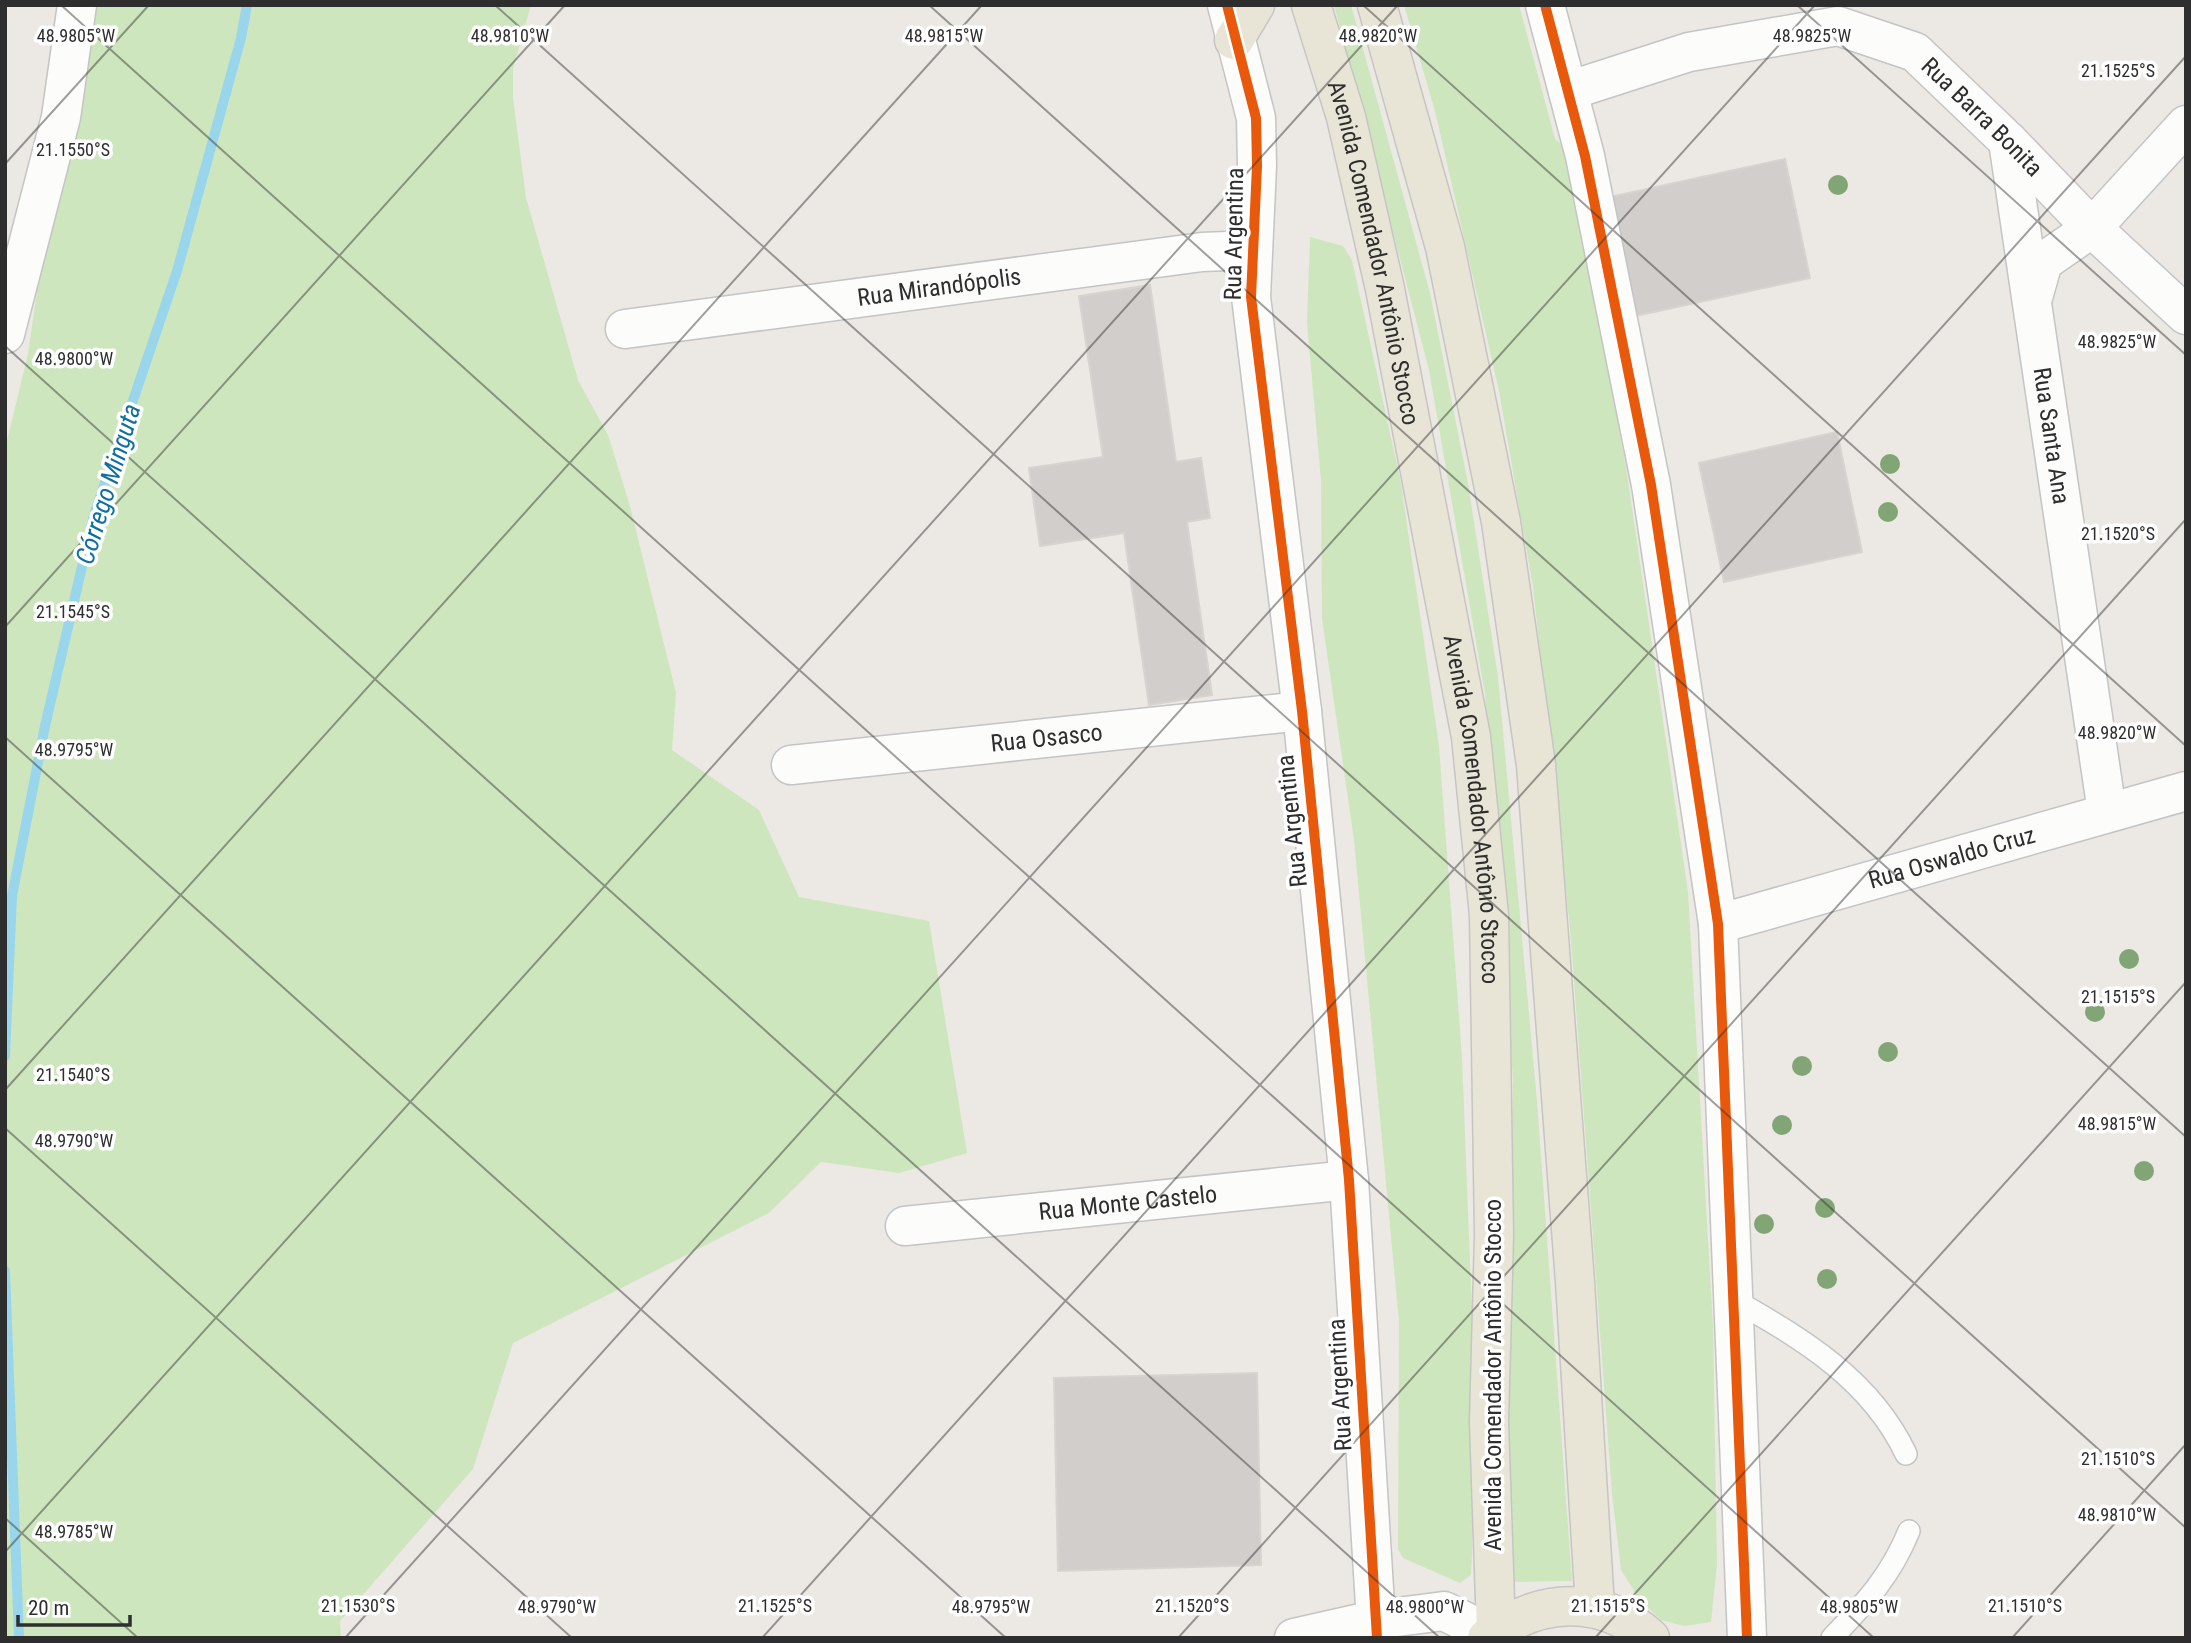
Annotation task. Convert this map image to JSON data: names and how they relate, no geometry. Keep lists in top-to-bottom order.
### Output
{
  "streets": {
    "main road": ["Avenida Comendador Antônio Stocco"],
    "street": [
      "Rua Barra Bonita",
      "Rua Argentina",
      "Rua Mirandópolis",
      "Rua Santa Ana",
      "Rua Osasco",
      "Rua Oswaldo Cruz",
      "Rua Monte Castelo"
    ]
  },
  "crossings": [
    ["Rua Barra Bonita", "Rua Santa Ana"],
    ["Rua Argentina", "Rua Mirandópolis"],
    ["Rua Argentina", "Rua Osasco"],
    ["Rua Argentina", "Rua Monte Castelo"],
    ["Rua Santa Ana", "Rua Oswaldo Cruz"]
  ],
  "water": ["Córrego Minguta"],
  "scale_bar": "20 m",
  "coordinates": [
    "48.9815°W",
    "48.9825°W",
    "48.9805°W",
    "48.9810°W",
    "48.9820°W",
    "21.1525°S",
    "21.1550°S",
    "48.9800°W",
    "21.1520°S",
    "21.1545°S",
    "48.9795°W",
    "21.1515°S",
    "21.1540°S",
    "48.9790°W",
    "21.1510°S",
    "48.9785°W",
    "21.1530°S"
  ]
}
